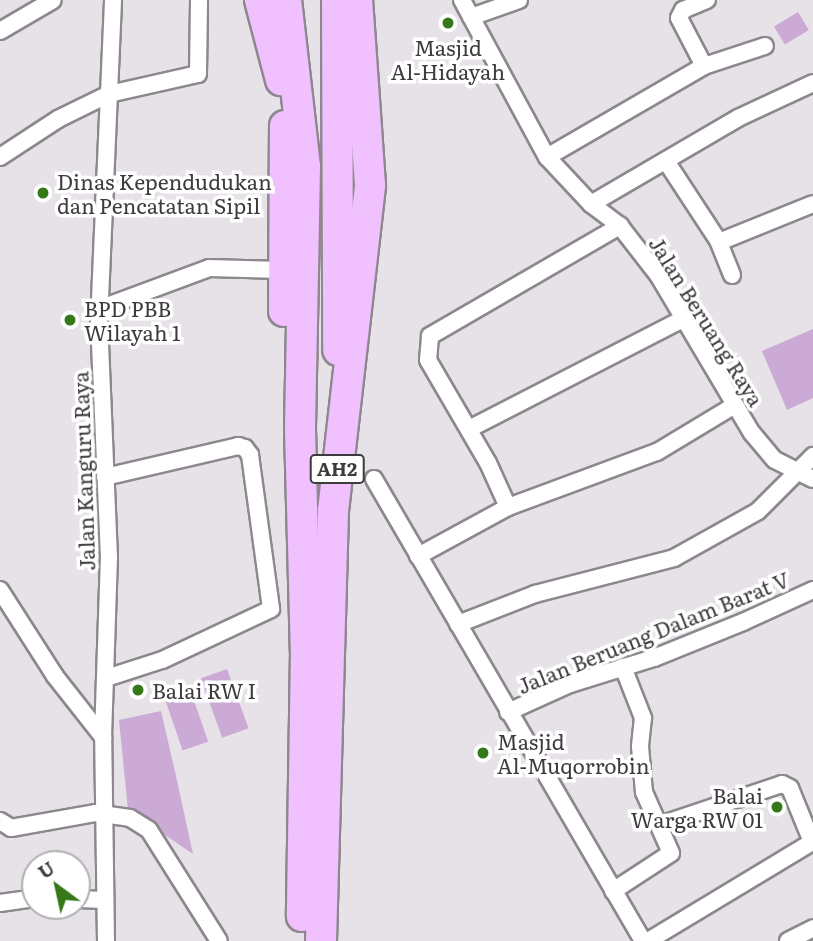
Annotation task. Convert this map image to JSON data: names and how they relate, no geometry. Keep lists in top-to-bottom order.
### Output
{
  "streets": {
    "highway": ["AH2"],
    "street": ["Jalan Beruang Raya", "Jalan Kanguru Raya", "Jalan Beruang Dalam Barat V"]
  },
  "places": [
    "Masjid Al-Hidayah",
    "Dinas Kependudukan dan Pencatatan Sipil",
    "BPD PBB Wilayah 1",
    "Balai RW I",
    "Masjid Al-Muqorrobin",
    "Balai Warga RW 01"
  ],
  "north": "top left"
}
